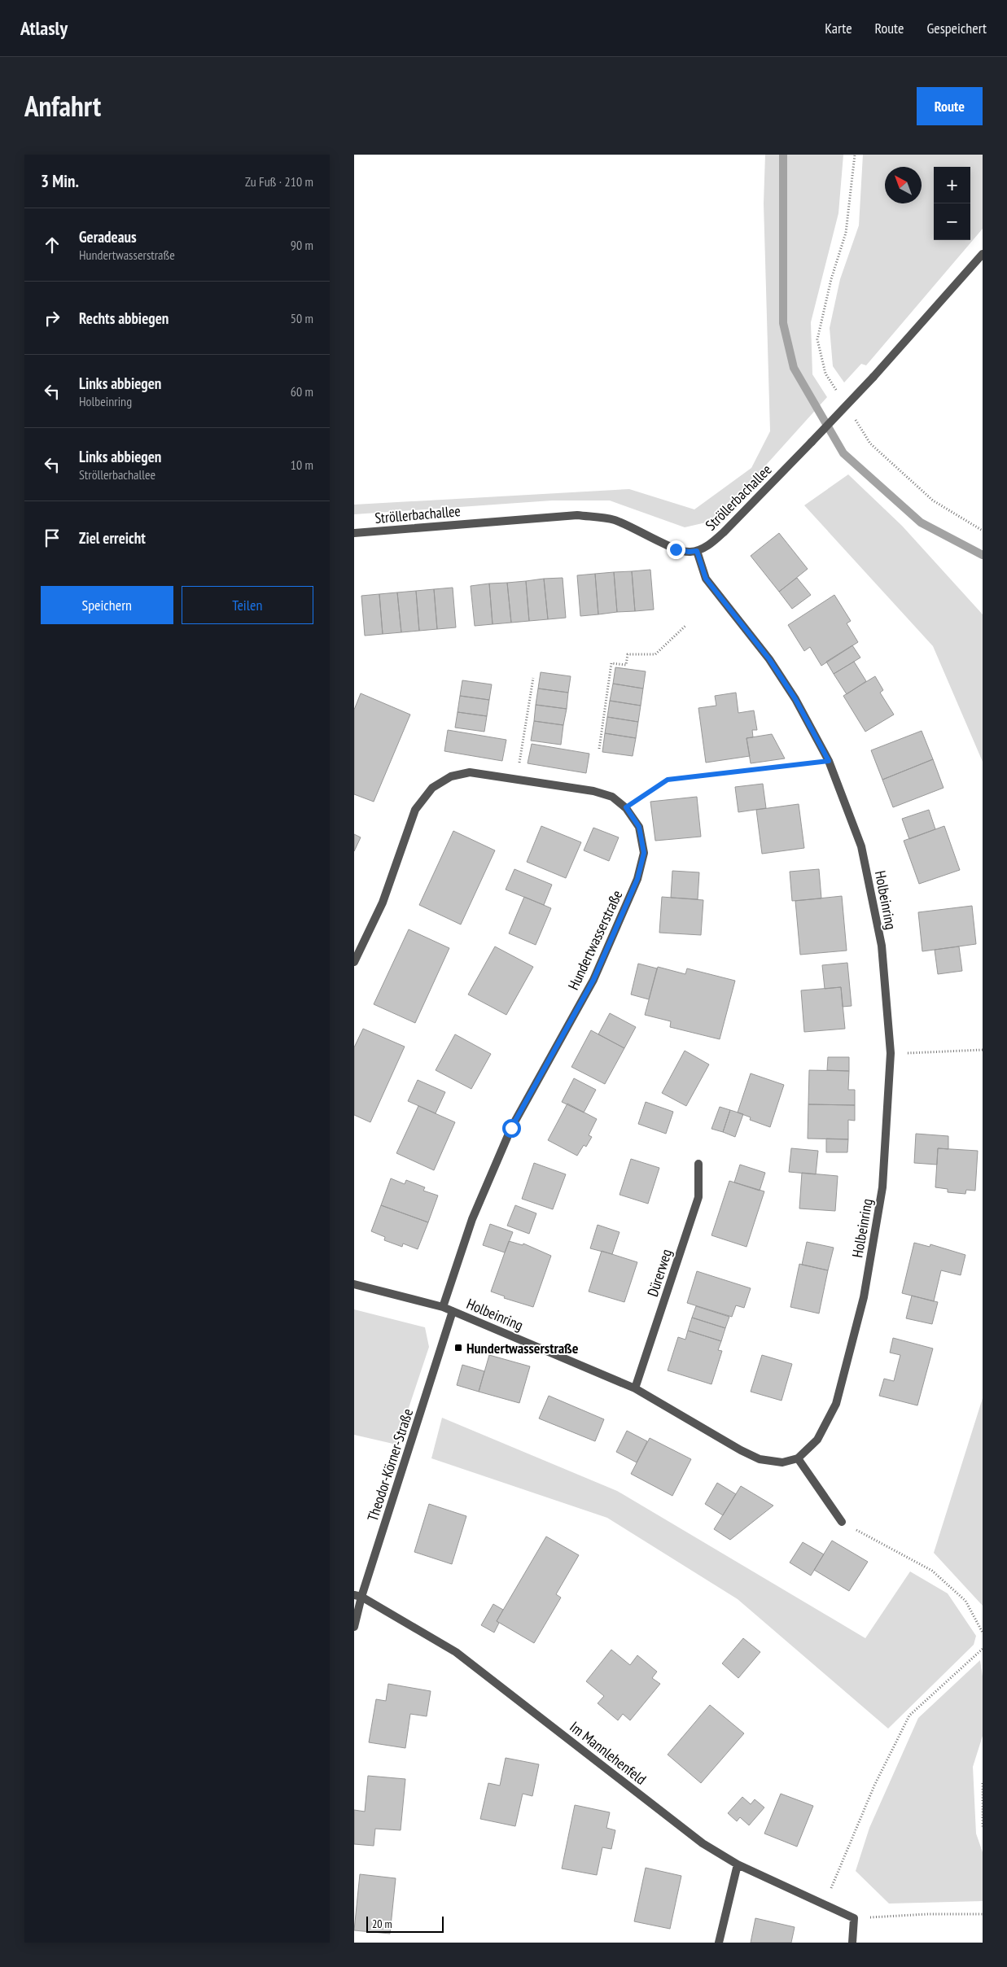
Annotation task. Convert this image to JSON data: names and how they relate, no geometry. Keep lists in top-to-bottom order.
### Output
{
  "streets": {
    "street": [
      "Ströllerbachallee",
      "Holbeinring",
      "Hundertwasserstraße",
      "Dürerweg",
      "Theodor-Körner-Straße",
      "Im Mannlehenfeld"
    ]
  },
  "crossings": [
    ["Ströllerbachallee", "Holbeinring"],
    ["Holbeinring", "Hundertwasserstraße"],
    ["Holbeinring", "Dürerweg"],
    ["Holbeinring", "Theodor-Körner-Straße"],
    ["Theodor-Körner-Straße", "Im Mannlehenfeld"]
  ],
  "places": {
    "transit": ["Hundertwasserstraße"]
  },
  "scale_bar": "20 m",
  "north": "top left",
  "page": {
    "header": "Atlasly",
    "nav": ["Karte", "Route", "Gespeichert"],
    "title": "Anfahrt",
    "buttons": [
      "Route",
      ["Speichern", "Teilen"]
    ],
    "heading": ["3 Min.", "Zu Fuß · 210 m"],
    "map_buttons": ["+", "−"],
    "list": [
      ["Geradeaus", "Hundertwasserstraße", "90 m"],
      ["Rechts abbiegen", "50 m"],
      ["Links abbiegen", "Holbeinring", "60 m"],
      ["Links abbiegen", "Ströllerbachallee", "10 m"],
      "Ziel erreicht"
    ],
    "scale": "20 m"
  }
}
